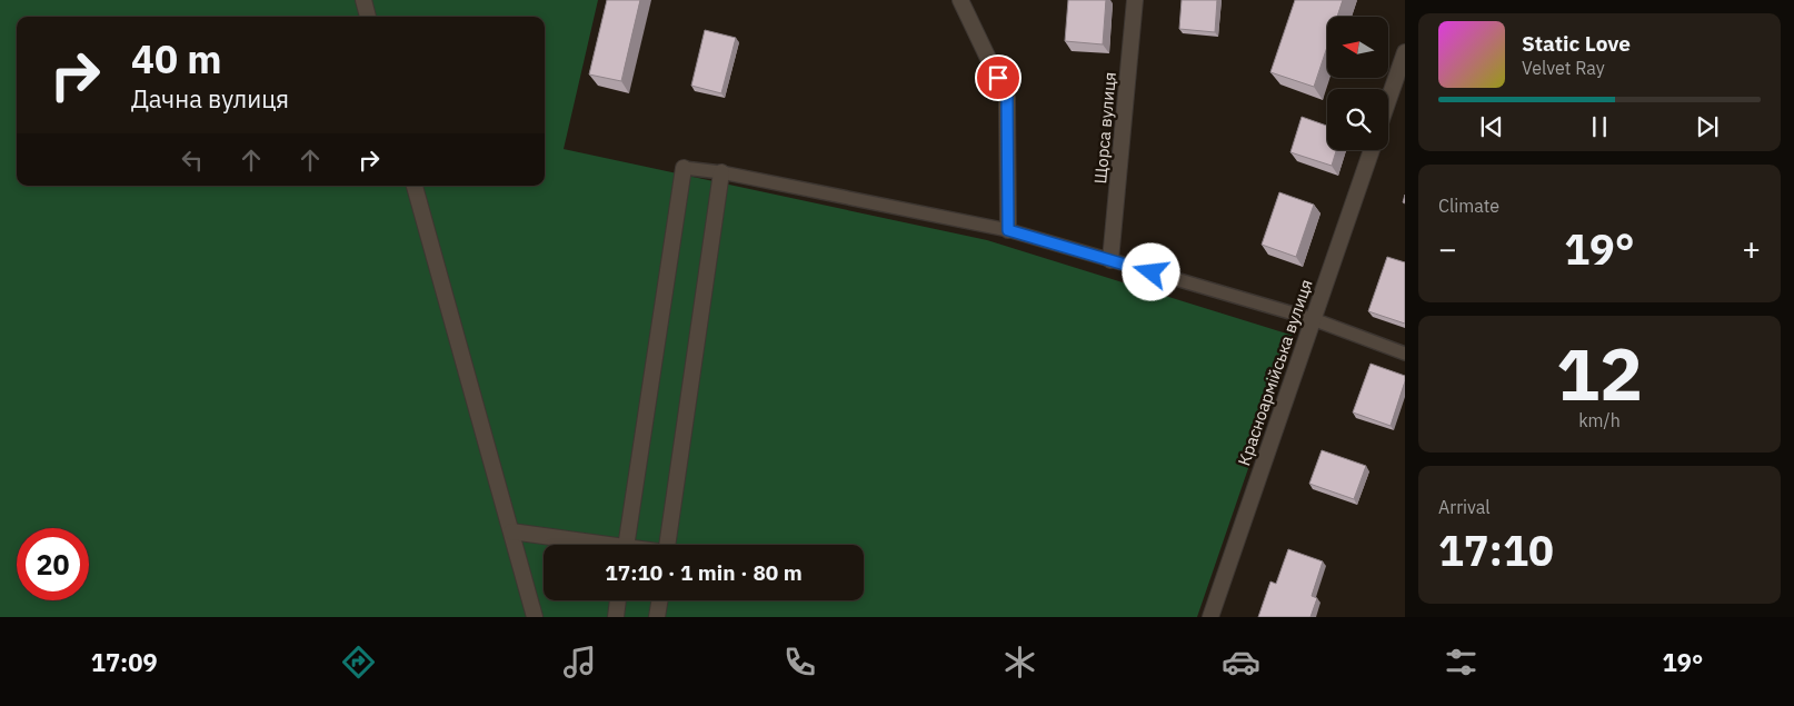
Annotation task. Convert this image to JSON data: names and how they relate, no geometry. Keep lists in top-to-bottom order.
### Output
{
  "streets": {
    "street": ["Щорса вулиця", "Красноармійська вулиця"]
  },
  "north": "left",
  "page": {
    "turn": ["40 m", "Дачна вулиця"],
    "song": ["Static Love", "Velvet Ray"],
    "tile": [
      "Climate",
      ["12", "km/h"],
      ["Arrival", "17:10"]
    ],
    "heat": ["−", "19°", "+"],
    "limit": "20",
    "trip": "17:10 · 1 min · 80 m",
    "tabs": ["17:09", "19°"]
  }
}
